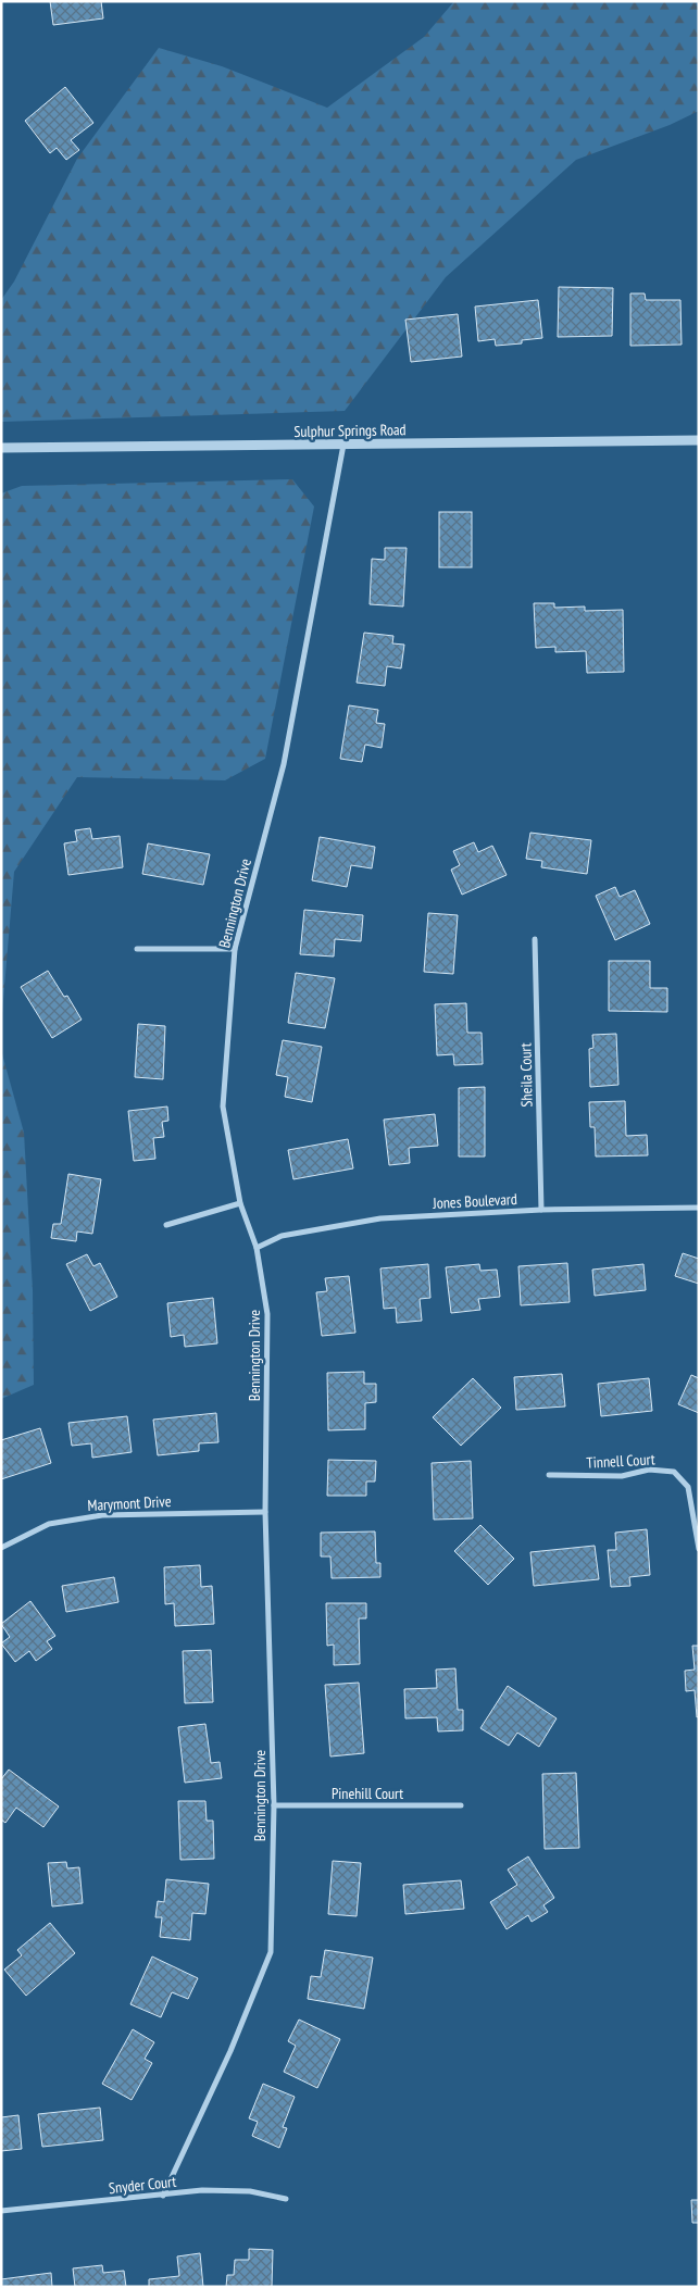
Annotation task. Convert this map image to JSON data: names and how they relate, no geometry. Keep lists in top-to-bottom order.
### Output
{
  "streets": {
    "street": [
      "Sulphur Springs Road",
      "Bennington Drive",
      "Sheila Court",
      "Jones Boulevard",
      "Tinnell Court",
      "Marymont Drive",
      "Pinehill Court",
      "Snyder Court"
    ]
  },
  "crossings": [
    ["Sulphur Springs Road", "Bennington Drive"],
    ["Bennington Drive", "Jones Boulevard"],
    ["Bennington Drive", "Marymont Drive"],
    ["Bennington Drive", "Pinehill Court"],
    ["Bennington Drive", "Snyder Court"],
    ["Sheila Court", "Jones Boulevard"]
  ]
}
